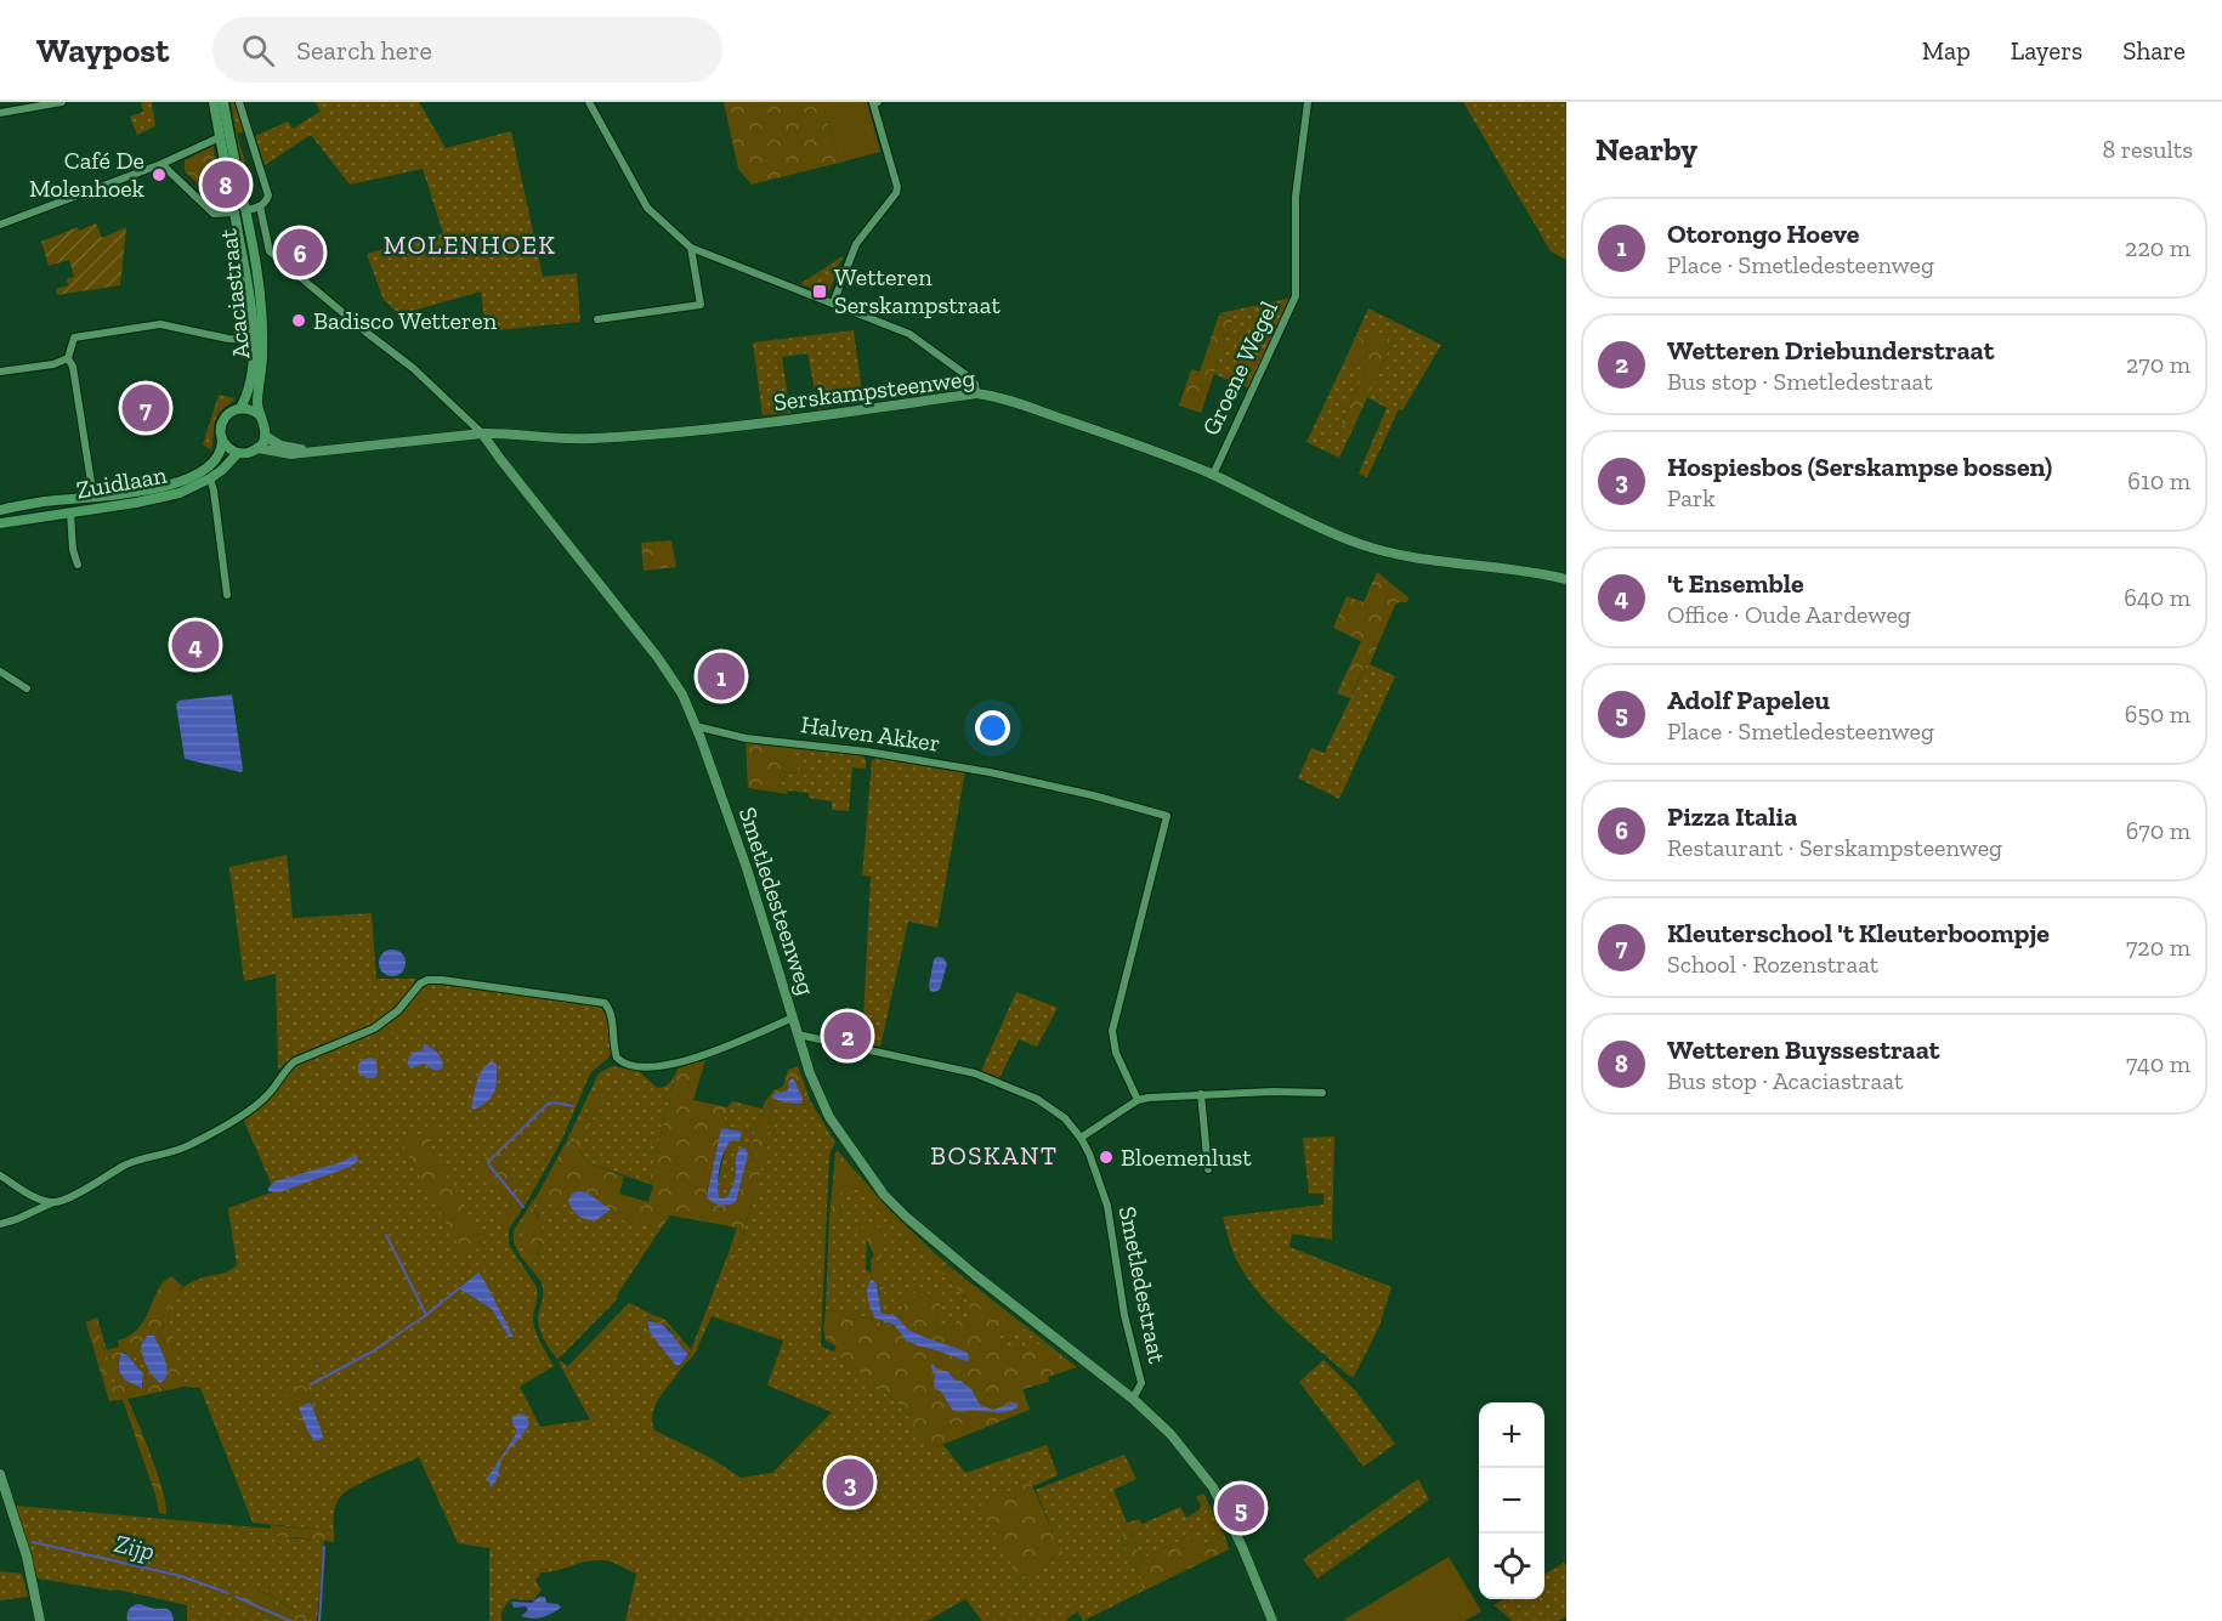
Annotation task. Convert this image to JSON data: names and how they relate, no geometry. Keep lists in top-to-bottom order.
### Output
{
  "streets": {
    "main road": ["Acaciastraat", "Zuidlaan"],
    "street": [
      "Groene Wegel",
      "Serskampsteenweg",
      "Halven Akker",
      "Smetledesteenweg",
      "Smetledestraat"
    ]
  },
  "crossings": [
    ["Acaciastraat", "Zuidlaan"],
    ["Groene Wegel", "Serskampsteenweg"],
    ["Serskampsteenweg", "Smetledesteenweg"],
    ["Halven Akker", "Smetledesteenweg"],
    ["Smetledesteenweg", "Smetledestraat"]
  ],
  "districts": ["MOLENHOEK", "BOSKANT"],
  "water": ["Zijp"],
  "places": {
    "other": ["Café De Molenhoek", "Badisco Wetteren", "Bloemenlust"],
    "transit": ["Wetteren Serskampstraat"]
  },
  "page": {
    "header": "Waypost",
    "search": "Search here",
    "nav": ["Map", "Layers", "Share"],
    "heading": ["Nearby", "8 results"],
    "pins": [
      "8",
      "6",
      "7",
      "4",
      "1",
      "2",
      "3",
      "5"
    ],
    "list": [
      {
        "mark": "1",
        "name": "Otorongo Hoeve",
        "note": "Place · Smetledesteenweg",
        "value": "220 m"
      },
      {
        "mark": "2",
        "name": "Wetteren Driebunderstraat",
        "note": "Bus stop · Smetledestraat",
        "value": "270 m"
      },
      {
        "mark": "3",
        "name": "Hospiesbos (Serskampse bossen)",
        "note": "Park",
        "value": "610 m"
      },
      {
        "mark": "4",
        "name": "'t Ensemble",
        "note": "Office · Oude Aardeweg",
        "value": "640 m"
      },
      {
        "mark": "5",
        "name": "Adolf Papeleu",
        "note": "Place · Smetledesteenweg",
        "value": "650 m"
      },
      {
        "mark": "6",
        "name": "Pizza Italia",
        "note": "Restaurant · Serskampsteenweg",
        "value": "670 m"
      },
      {
        "mark": "7",
        "name": "Kleuterschool 't Kleuterboompje",
        "note": "School · Rozenstraat",
        "value": "720 m"
      },
      {
        "mark": "8",
        "name": "Wetteren Buyssestraat",
        "note": "Bus stop · Acaciastraat",
        "value": "740 m"
      }
    ],
    "map_buttons": ["+", "−"]
  }
}
